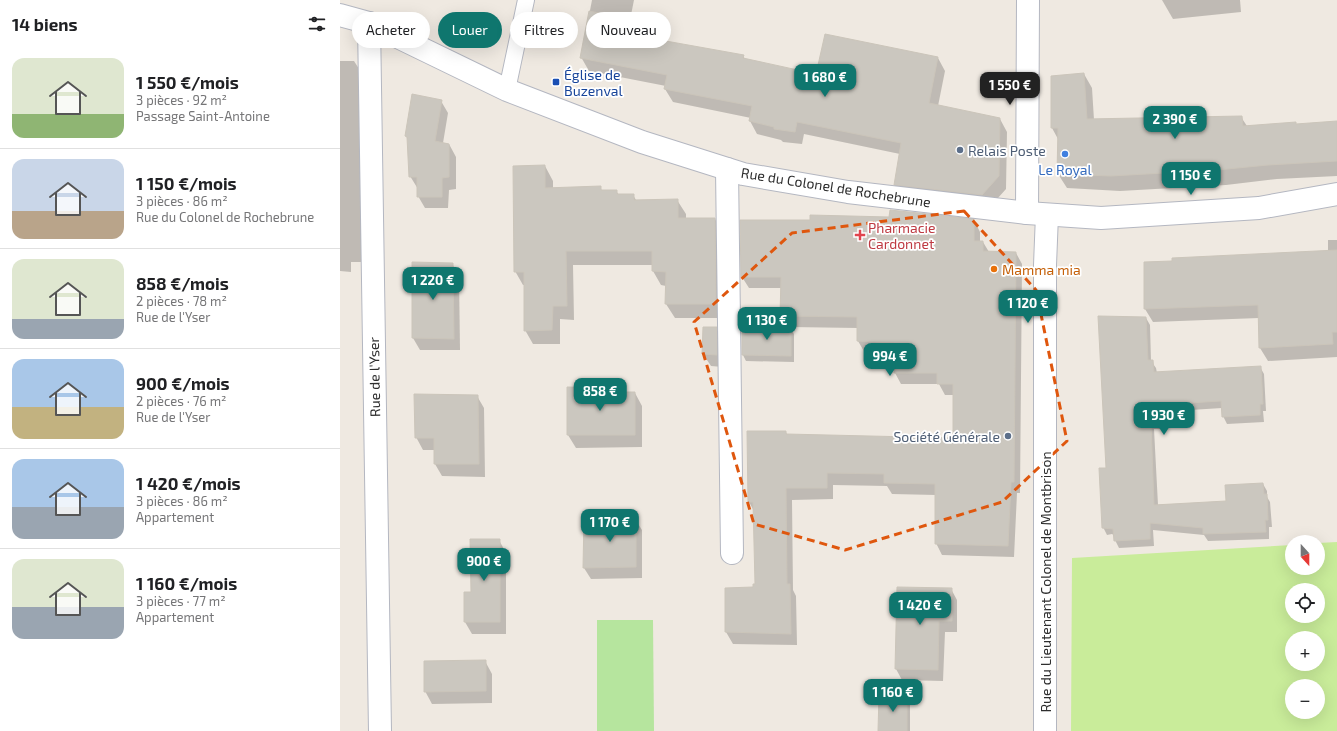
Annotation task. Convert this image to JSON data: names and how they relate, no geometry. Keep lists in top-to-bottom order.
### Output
{
  "streets": {
    "street": ["Rue du Colonel de Rochebrune", "Rue de l'Yser", "Rue du Lieutenant Colonel de Montbrison"]
  },
  "crossings": [
    ["Rue du Colonel de Rochebrune", "Rue du Lieutenant Colonel de Montbrison"]
  ],
  "places": {
    "transit": ["Église de Buzenval"],
    "other": [
      "Relais Poste",
      "Le Royal",
      "Mamma mia",
      "Société Générale"
    ],
    "health": ["Pharmacie Cardonnet"]
  },
  "north": "bottom",
  "page": {
    "heading": "14 biens",
    "chip": [
      "Acheter",
      "Louer",
      "Filtres",
      "Nouveau"
    ],
    "list": [
      {
        "name": "1 550 €/mois",
        "note": "3 pièces · 92 m² · Passage Saint-Antoine"
      },
      {
        "name": "1 150 €/mois",
        "note": "3 pièces · 86 m² · Rue du Colonel de Rochebrune"
      },
      {
        "name": "858 €/mois",
        "note": "2 pièces · 78 m² · Rue de l'Yser"
      },
      {
        "name": "900 €/mois",
        "note": "2 pièces · 76 m² · Rue de l'Yser"
      },
      {
        "name": "1 420 €/mois",
        "note": "3 pièces · 86 m² · Appartement"
      },
      {
        "name": "1 160 €/mois",
        "note": "3 pièces · 77 m² · Appartement"
      }
    ],
    "price": [
      "1 680 €",
      "1 550 €",
      "2 390 €",
      "1 150 €",
      "1 220 €",
      "1 120 €",
      "1 130 €",
      "994 €",
      "858 €",
      "1 930 €",
      "1 170 €",
      "900 €",
      "1 420 €",
      "1 160 €"
    ],
    "map_buttons": ["+", "−"]
  }
}
